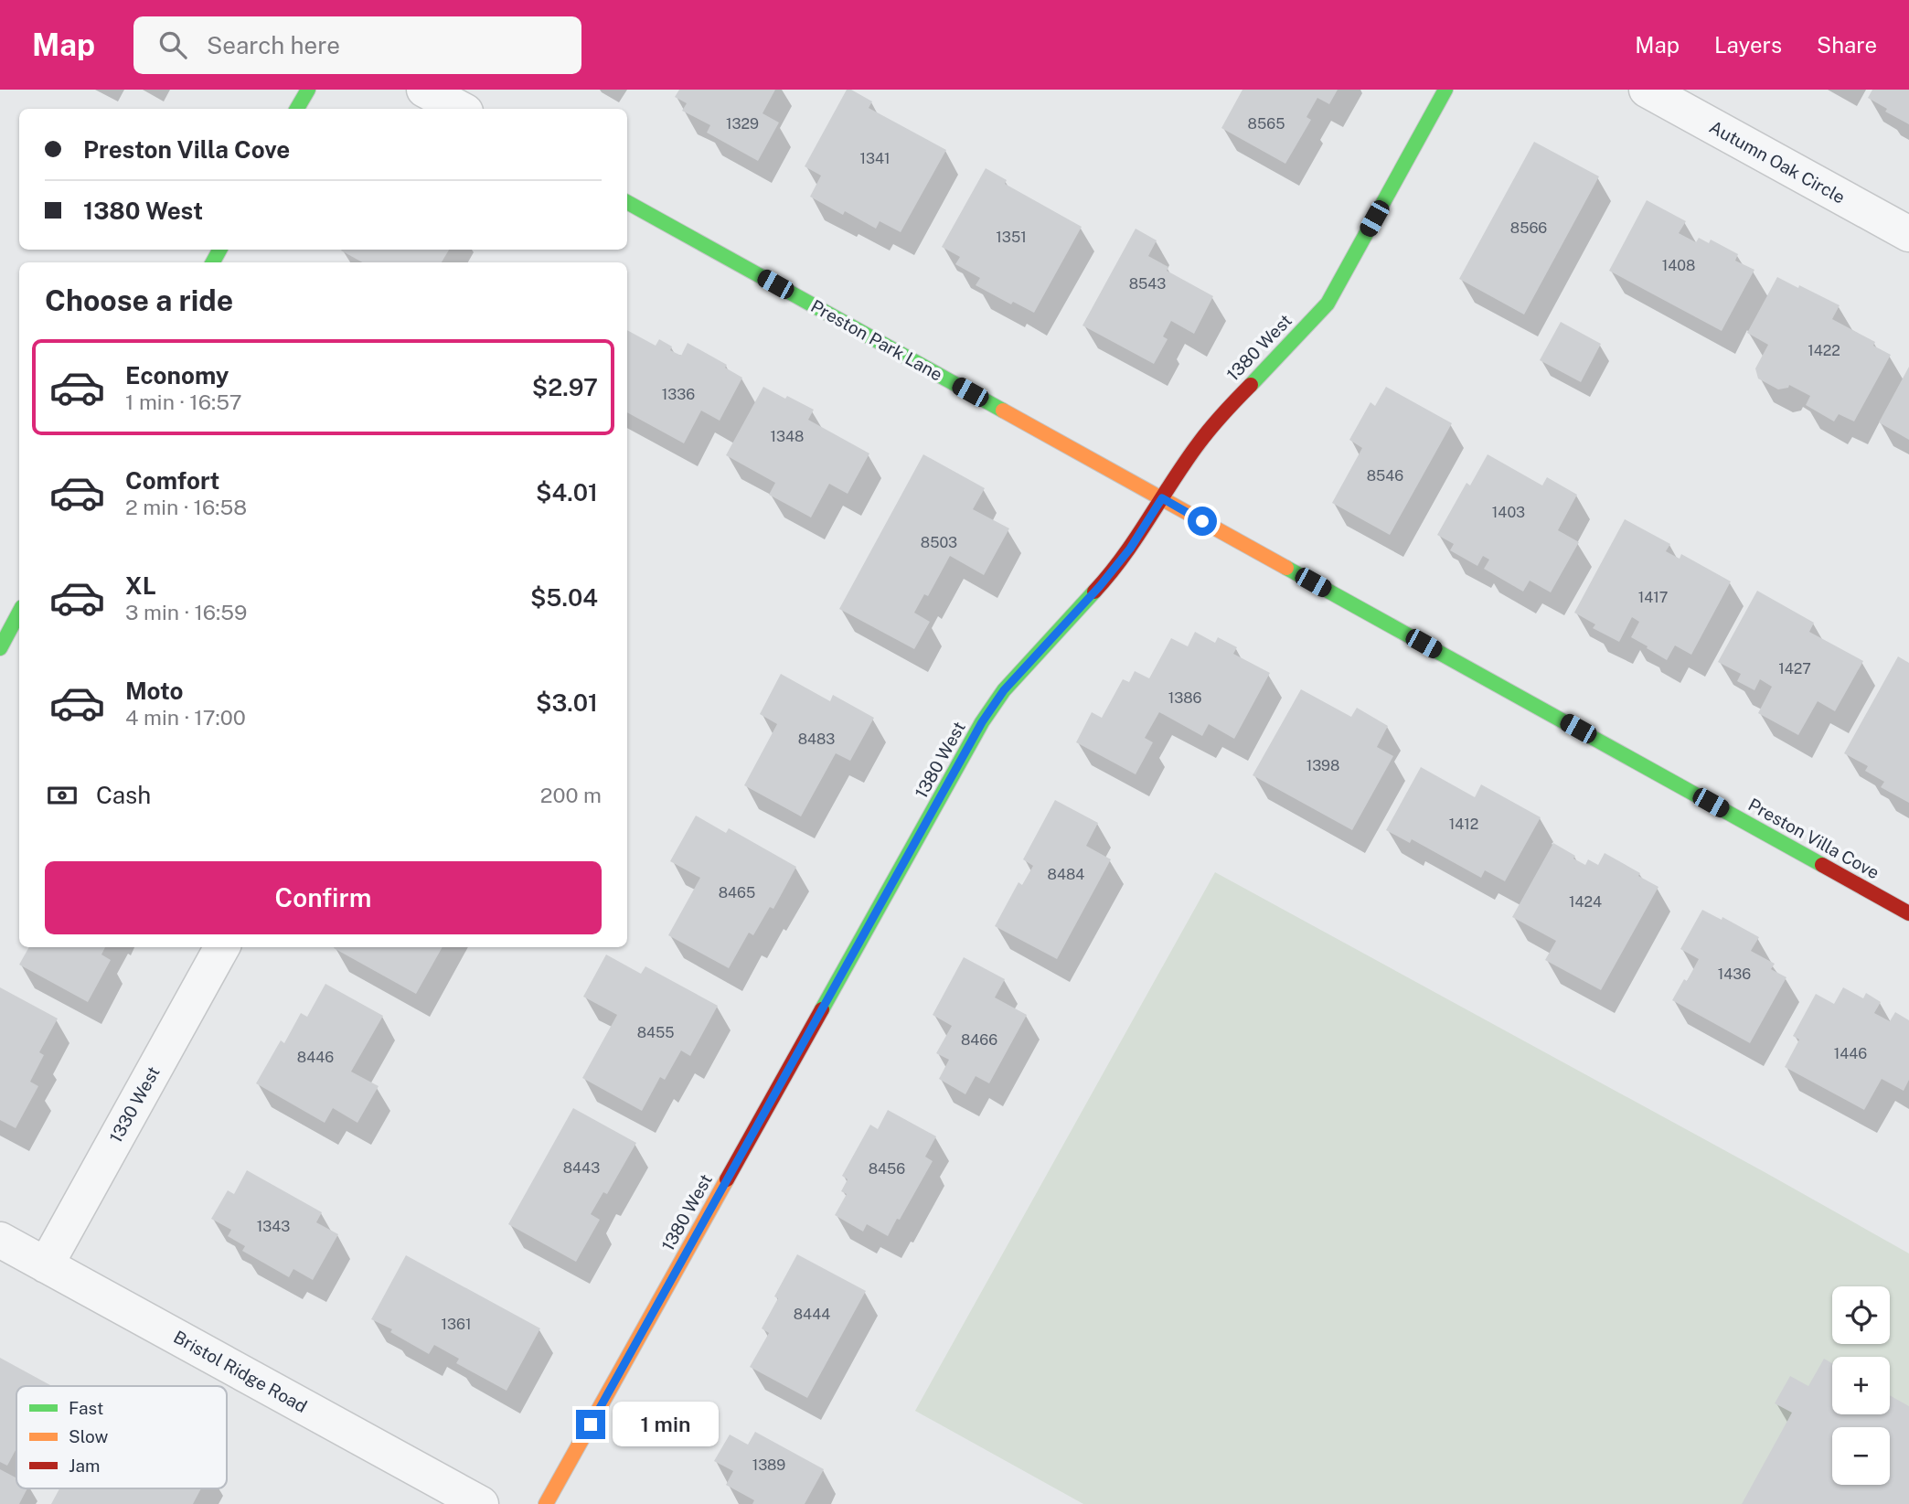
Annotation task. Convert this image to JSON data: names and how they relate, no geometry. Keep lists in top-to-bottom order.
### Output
{
  "streets": {
    "street": [
      "Autumn Oak Circle",
      "Preston Park Lane",
      "1380 West",
      "Preston Villa Cove",
      "1330 West",
      "Bristol Ridge Road"
    ]
  },
  "crossings": [
    ["Preston Park Lane", "1380 West"],
    ["Preston Park Lane", "Preston Villa Cove"],
    ["1380 West", "Preston Villa Cove"],
    ["1330 West", "Bristol Ridge Road"]
  ],
  "house_numbers": [
    "1329",
    "8565",
    "1341",
    "8566",
    "1351",
    "1408",
    "8543",
    "1422",
    "1336",
    "1348",
    "8546",
    "1403",
    "8503",
    "1417",
    "1427",
    "1386",
    "8483",
    "1398",
    "1412",
    "8484",
    "8465",
    "1424",
    "1436",
    "8455",
    "8466",
    "1446",
    "8446",
    "8443",
    "8456",
    "1343",
    "8444",
    "1361",
    "1389"
  ],
  "legend": ["Fast", "Slow", "Jam"],
  "page": {
    "header": "Map",
    "search": "Search here",
    "nav": ["Map", "Layers", "Share"],
    "banner": ["Preston Villa Cove", "1380 West"],
    "heading": "Choose a ride",
    "list": [
      {
        "name": "Economy",
        "note": "1 min · 16:57",
        "value": "$2.97"
      },
      {
        "name": "Comfort",
        "note": "2 min · 16:58",
        "value": "$4.01"
      },
      {
        "name": "XL",
        "note": "3 min · 16:59",
        "value": "$5.04"
      },
      {
        "name": "Moto",
        "note": "4 min · 17:00",
        "value": "$3.01"
      }
    ],
    "pay": ["Cash", "200 m"],
    "buttons": "Confirm",
    "map_buttons": ["+", "−"],
    "bubble": "1 min"
  }
}
